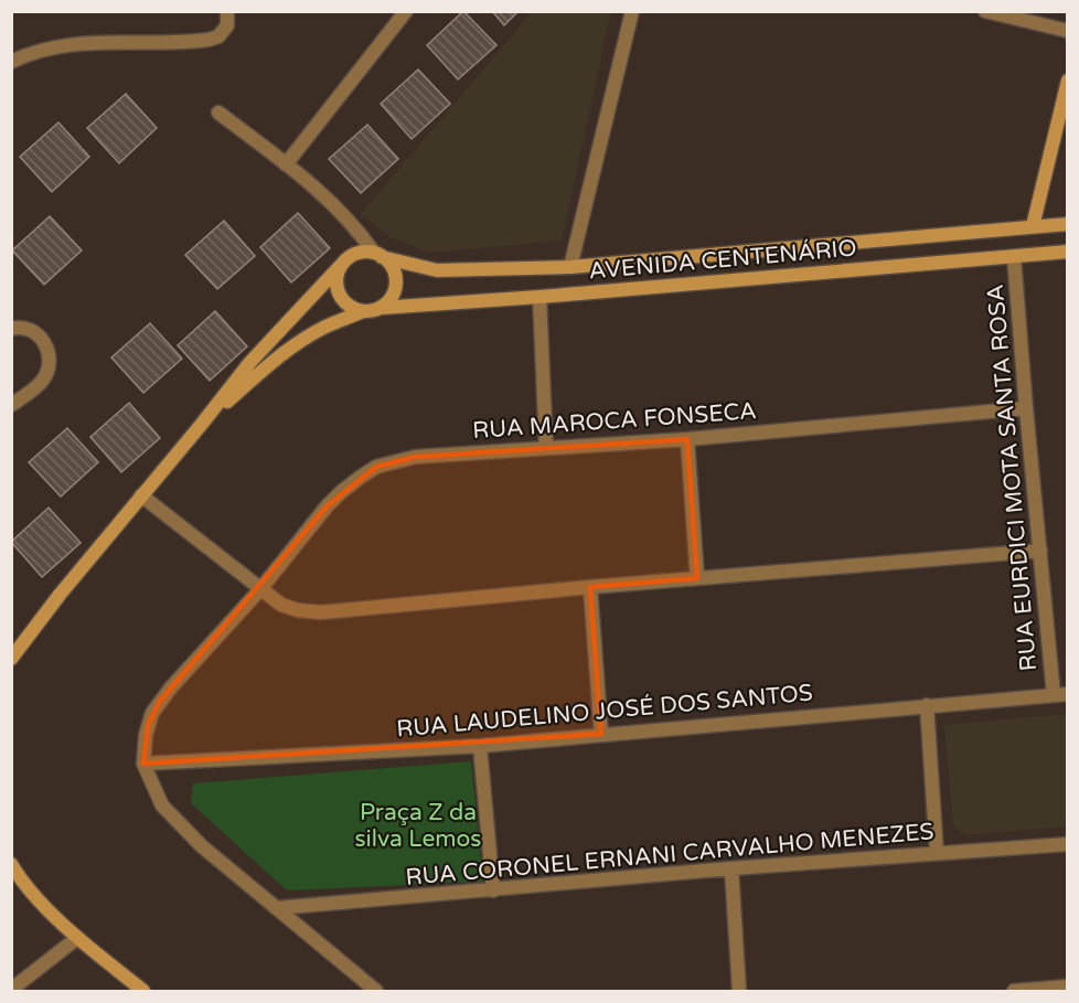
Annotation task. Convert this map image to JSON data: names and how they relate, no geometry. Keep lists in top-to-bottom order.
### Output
{
  "streets": {
    "street": [
      "AVENIDA CENTENÁRIO",
      "RUA MAROCA FONSECA",
      "RUA EURDICI MOTA SANTA ROSA",
      "RUA LAUDELINO JOSÉ DOS SANTOS",
      "RUA CORONEL ERNANI CARVALHO MENEZES"
    ]
  },
  "crossings": [
    ["AVENIDA CENTENÁRIO", "RUA EURDICI MOTA SANTA ROSA"],
    ["RUA MAROCA FONSECA", "RUA EURDICI MOTA SANTA ROSA"],
    ["RUA MAROCA FONSECA", "RUA LAUDELINO JOSÉ DOS SANTOS"],
    ["RUA EURDICI MOTA SANTA ROSA", "RUA LAUDELINO JOSÉ DOS SANTOS"]
  ],
  "parks": ["Praça Z da silva Lemos"]
}
